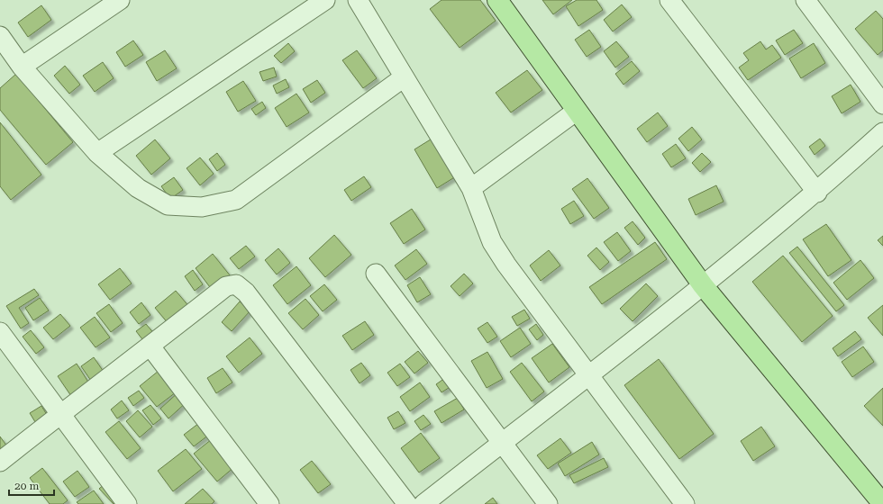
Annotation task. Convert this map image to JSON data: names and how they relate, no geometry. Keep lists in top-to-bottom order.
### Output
{
  "scale_bar": "20 m"
}
